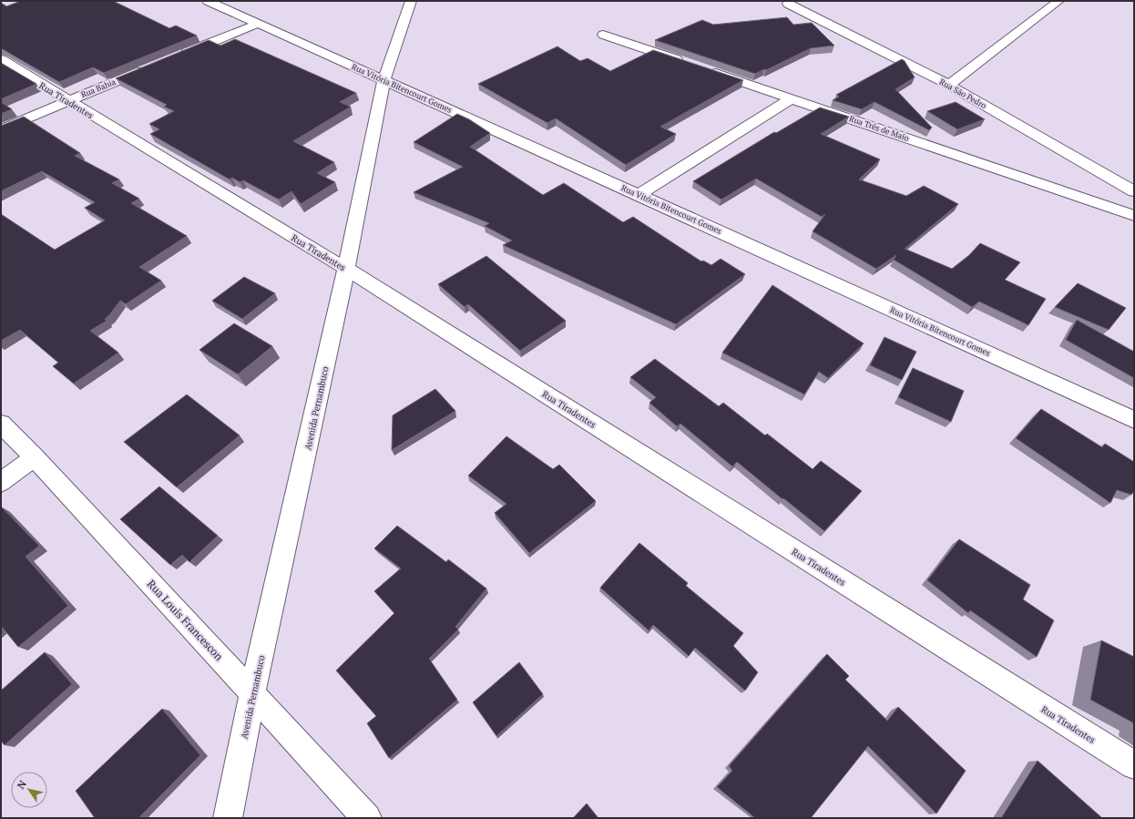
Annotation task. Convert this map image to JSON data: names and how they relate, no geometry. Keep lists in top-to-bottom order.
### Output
{
  "streets": {
    "street": [
      "Rua Bahia",
      "Rua Vitória Bitencourt Gomes",
      "Rua São Pedro",
      "Rua Tiradentes",
      "Rua Três de Maio",
      "Avenida Pernambuco",
      "Rua Louis Francescon"
    ]
  },
  "crossings": [
    ["Rua Bahia", "Rua Tiradentes"],
    ["Rua Vitória Bitencourt Gomes", "Avenida Pernambuco"],
    ["Rua Tiradentes", "Avenida Pernambuco"],
    ["Avenida Pernambuco", "Rua Louis Francescon"]
  ],
  "north": "top left"
}
